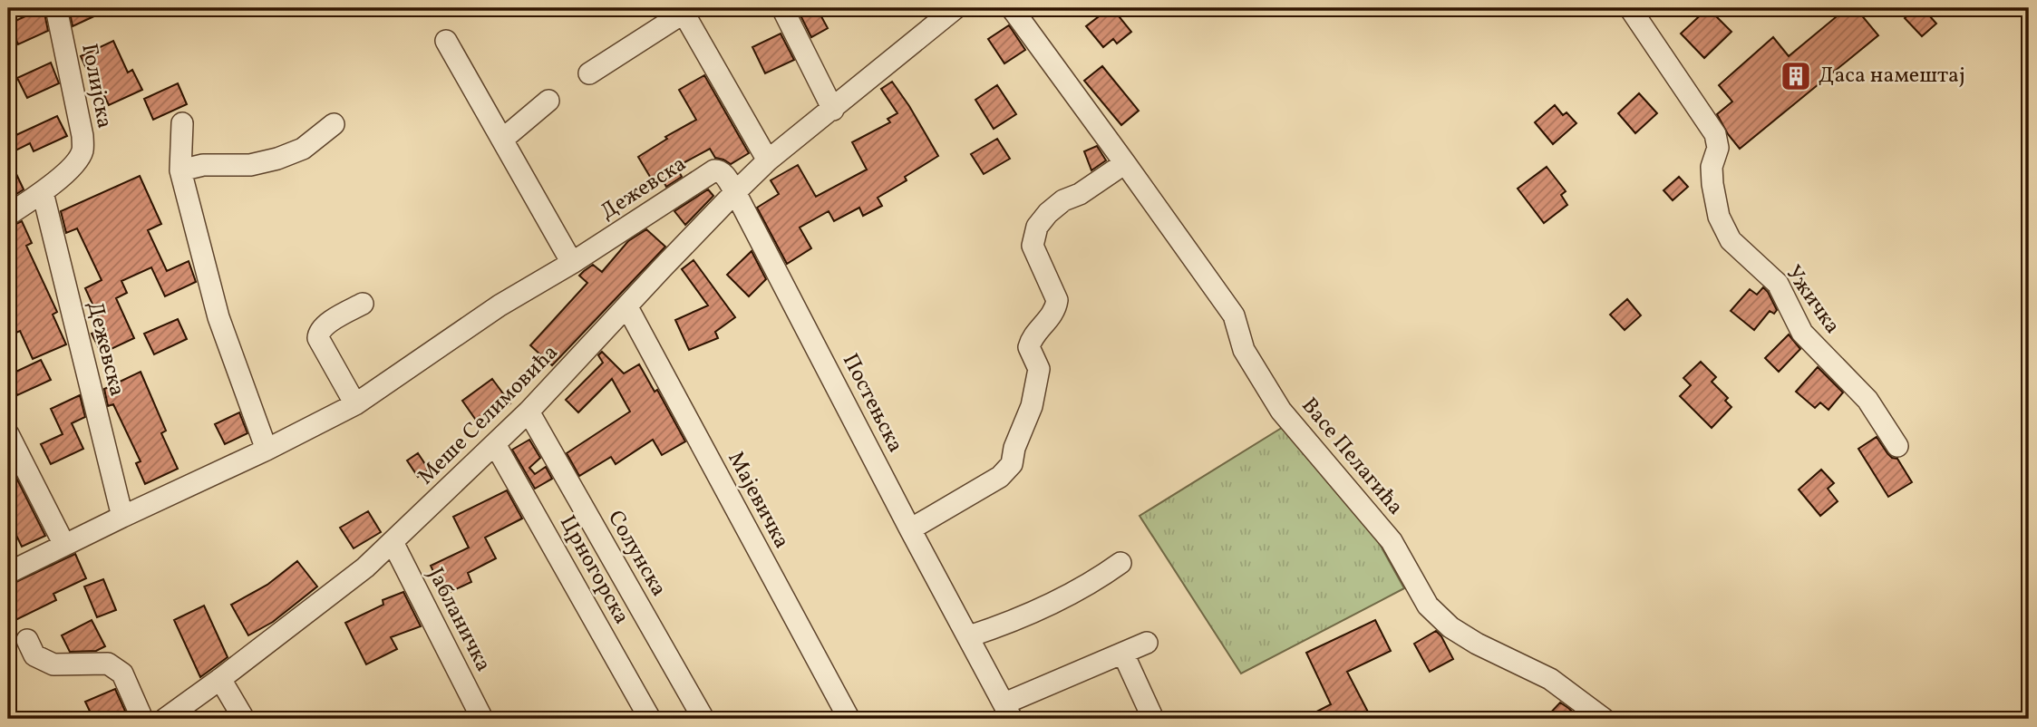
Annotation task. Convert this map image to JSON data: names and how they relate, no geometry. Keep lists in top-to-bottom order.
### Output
{
  "streets": {
    "street": [
      "Голијска",
      "Дежевска",
      "Ужичка",
      "Постењска",
      "Меше Селимовића",
      "Васе Пелагића",
      "Мајевичка",
      "Солунска",
      "Црногорска",
      "Јабланичка"
    ]
  },
  "crossings": [
    ["Голијска", "Дежевска"],
    ["Дежевска", "Постењска"],
    ["Дежевска", "Меше Селимовића"],
    ["Постењска", "Меше Селимовића"],
    ["Меше Селимовића", "Мајевичка"],
    ["Меше Селимовића", "Солунска"],
    ["Меше Селимовића", "Црногорска"],
    ["Меше Селимовића", "Јабланичка"]
  ],
  "places": {
    "building": ["Даса намештај"]
  }
}
